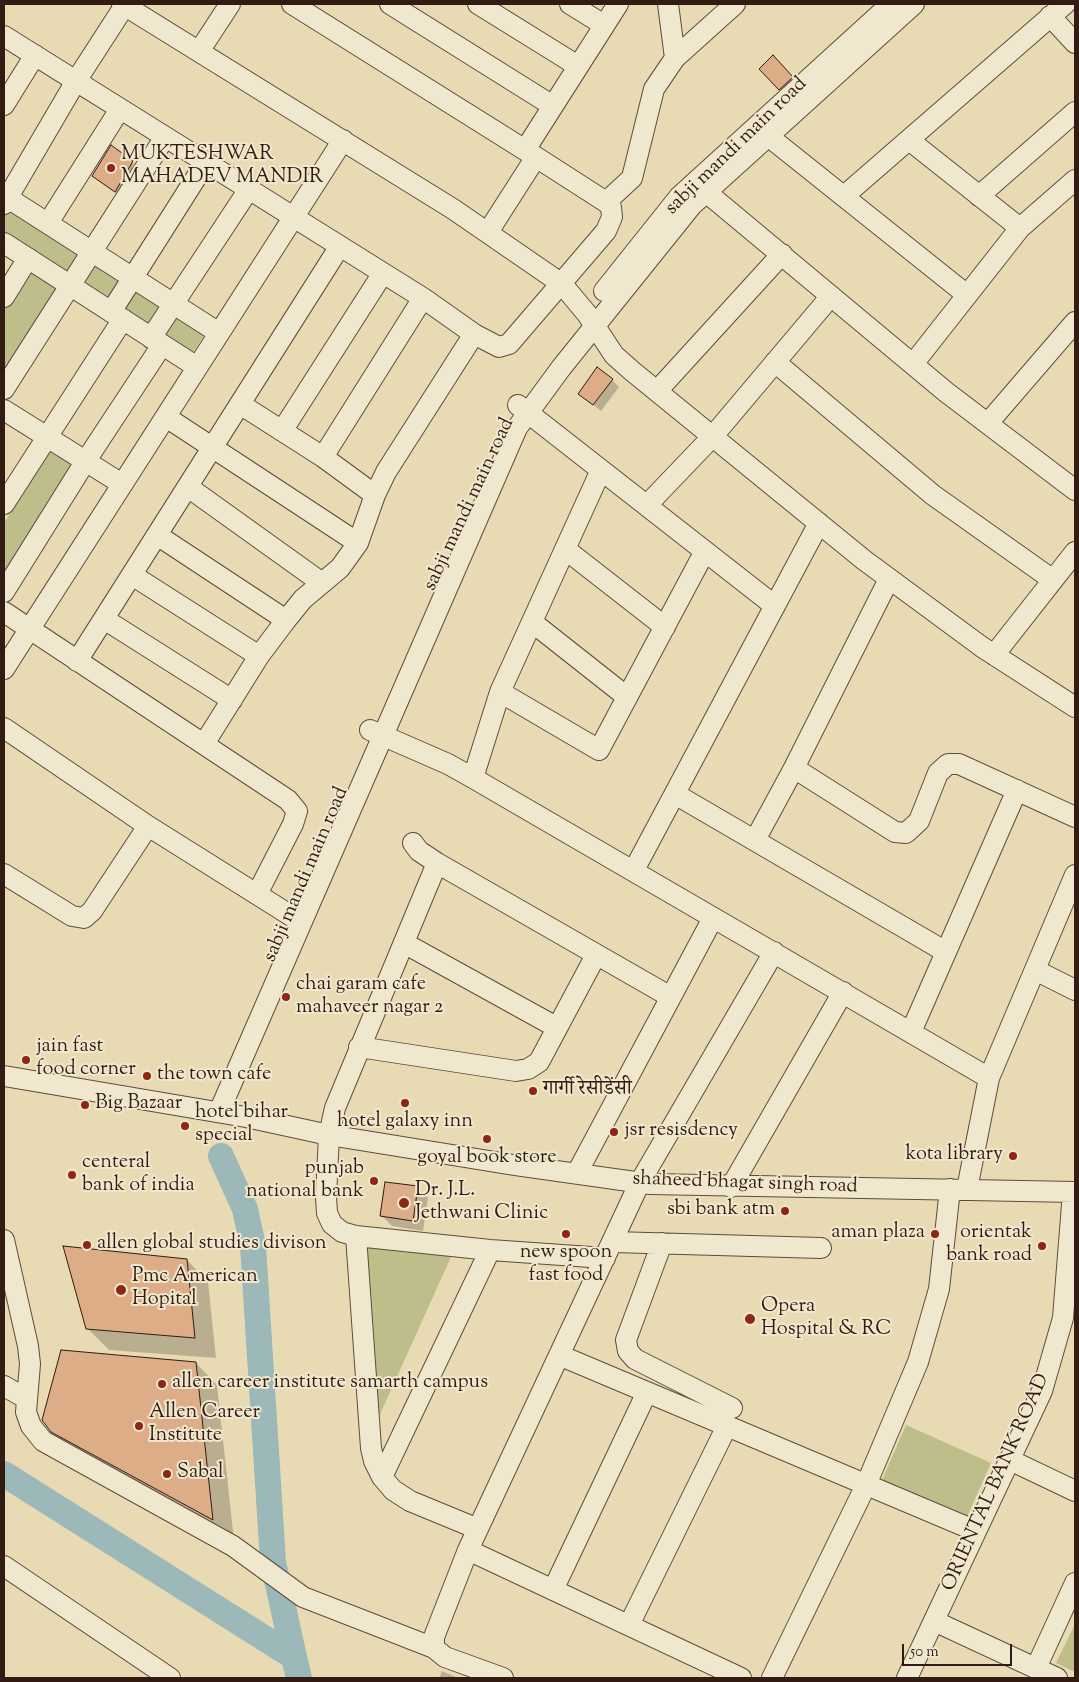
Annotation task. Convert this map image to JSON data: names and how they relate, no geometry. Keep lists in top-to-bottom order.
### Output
{
  "streets": {
    "street": ["sabji mandi main road", "shaheed bhagat singh road", "ORIENTAL BANK ROAD"]
  },
  "crossings": [
    ["sabji mandi main road", "shaheed bhagat singh road"],
    ["shaheed bhagat singh road", "ORIENTAL BANK ROAD"]
  ],
  "places": [
    "MUKTESHWAR MAHADEV MANDIR",
    "chai garam cafe mahaveer nagar 2",
    "jain fast food corner",
    "the town cafe",
    "गार्गी रेसीडेंसी",
    "hotel galaxy inn",
    "Big Bazaar",
    "hotel bihar special",
    "jsr resisdency",
    "goyal book store",
    "kota library",
    "centeral bank of india",
    "punjab national bank",
    "Dr. J.L. Jethwani Clinic",
    "sbi bank atm",
    "new spoon fast food",
    "aman plaza",
    "allen global studies divison",
    "orientak bank road",
    "Pmc American Hopital",
    "Opera Hospital & RC",
    "allen career institute samarth campus",
    "Allen Career Institute",
    "Sabal"
  ],
  "scale_bar": "50 m"
}
